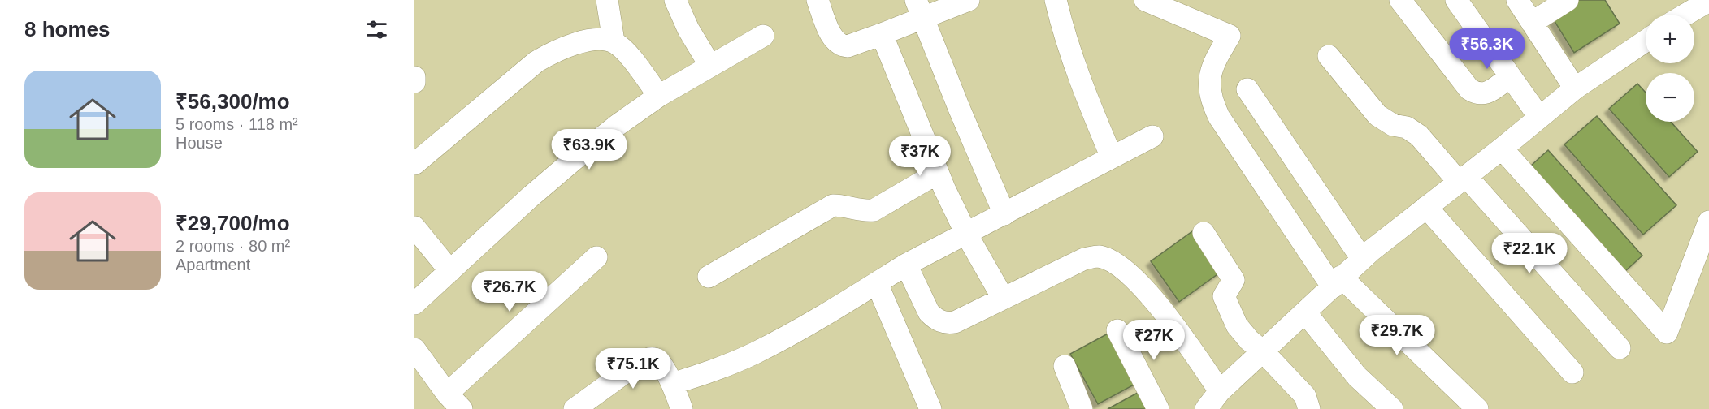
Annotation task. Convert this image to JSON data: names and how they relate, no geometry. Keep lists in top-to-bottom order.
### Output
{
  "page": {
    "heading": "8 homes",
    "map_buttons": ["+", "−"],
    "price": [
      "₹56.3K",
      "₹63.9K",
      "₹37K",
      "₹22.1K",
      "₹26.7K",
      "₹29.7K",
      "₹27K",
      "₹75.1K"
    ],
    "list": [
      {
        "name": "₹56,300/mo",
        "note": "5 rooms · 118 m² · House"
      },
      {
        "name": "₹29,700/mo",
        "note": "2 rooms · 80 m² · Apartment"
      }
    ]
  }
}
